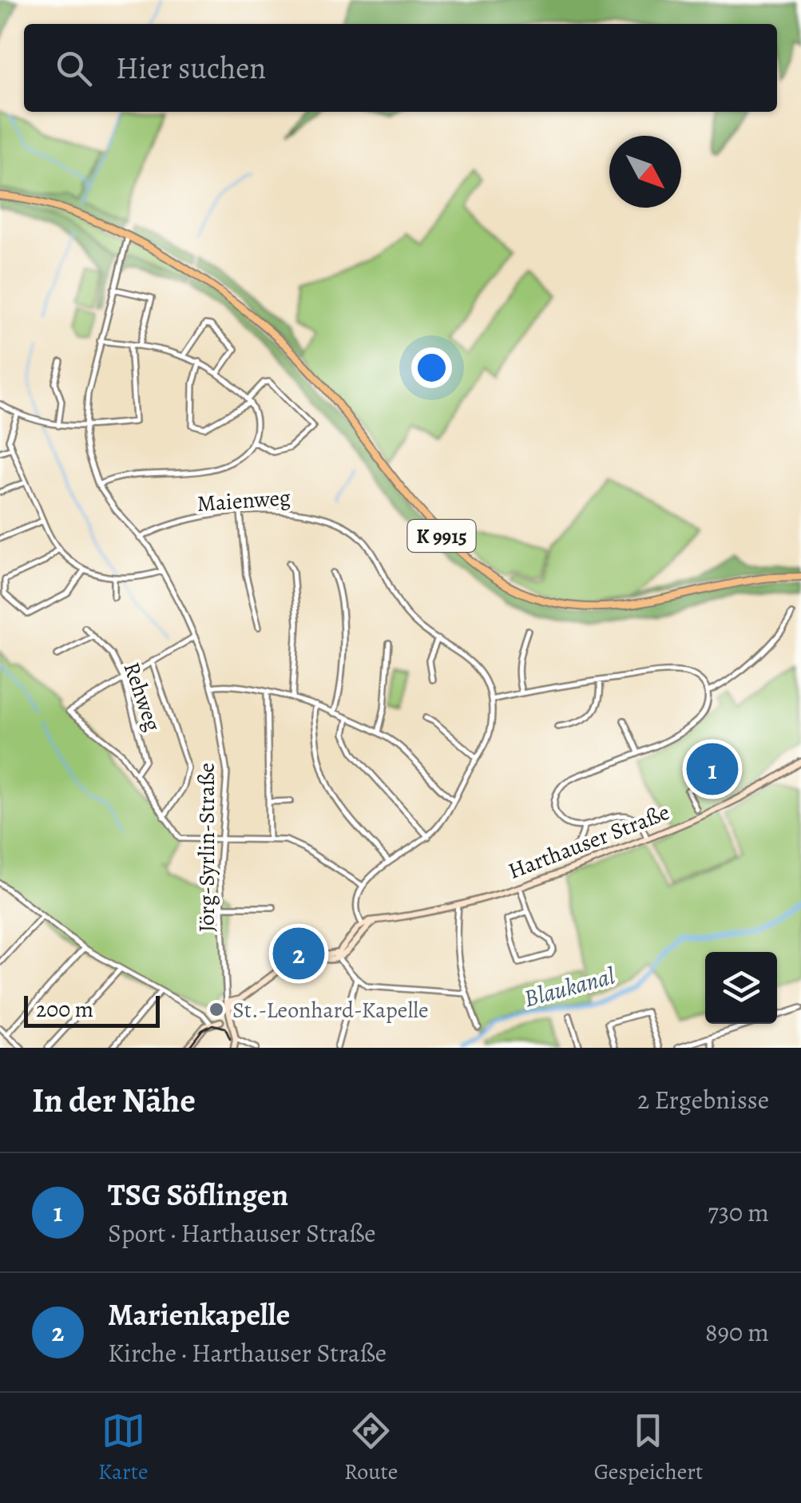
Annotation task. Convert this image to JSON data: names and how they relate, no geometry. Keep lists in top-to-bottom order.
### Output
{
  "streets": {
    "main road": ["K 9915"],
    "street": [
      "Maienweg",
      "Rehweg",
      "Harthauser Straße",
      "Jörg-Syrlin-Straße"
    ]
  },
  "crossings": [
    ["Maienweg", "Jörg-Syrlin-Straße"],
    ["K 9915", "Jörg-Syrlin-Straße"]
  ],
  "water": ["Blaukanal"],
  "places": ["St.-Leonhard-Kapelle"],
  "scale_bar": "200 m",
  "north": "bottom right",
  "page": {
    "search": "Hier suchen",
    "pins": ["1", "2"],
    "scale": "200 m",
    "heading": ["In der Nähe", "2 Ergebnisse"],
    "list": [
      {
        "mark": "1",
        "name": "TSG Söflingen",
        "note": "Sport · Harthauser Straße",
        "value": "730 m"
      },
      {
        "mark": "2",
        "name": "Marienkapelle",
        "note": "Kirche · Harthauser Straße",
        "value": "890 m"
      }
    ],
    "nav": ["Karte", "Route", "Gespeichert"]
  }
}
